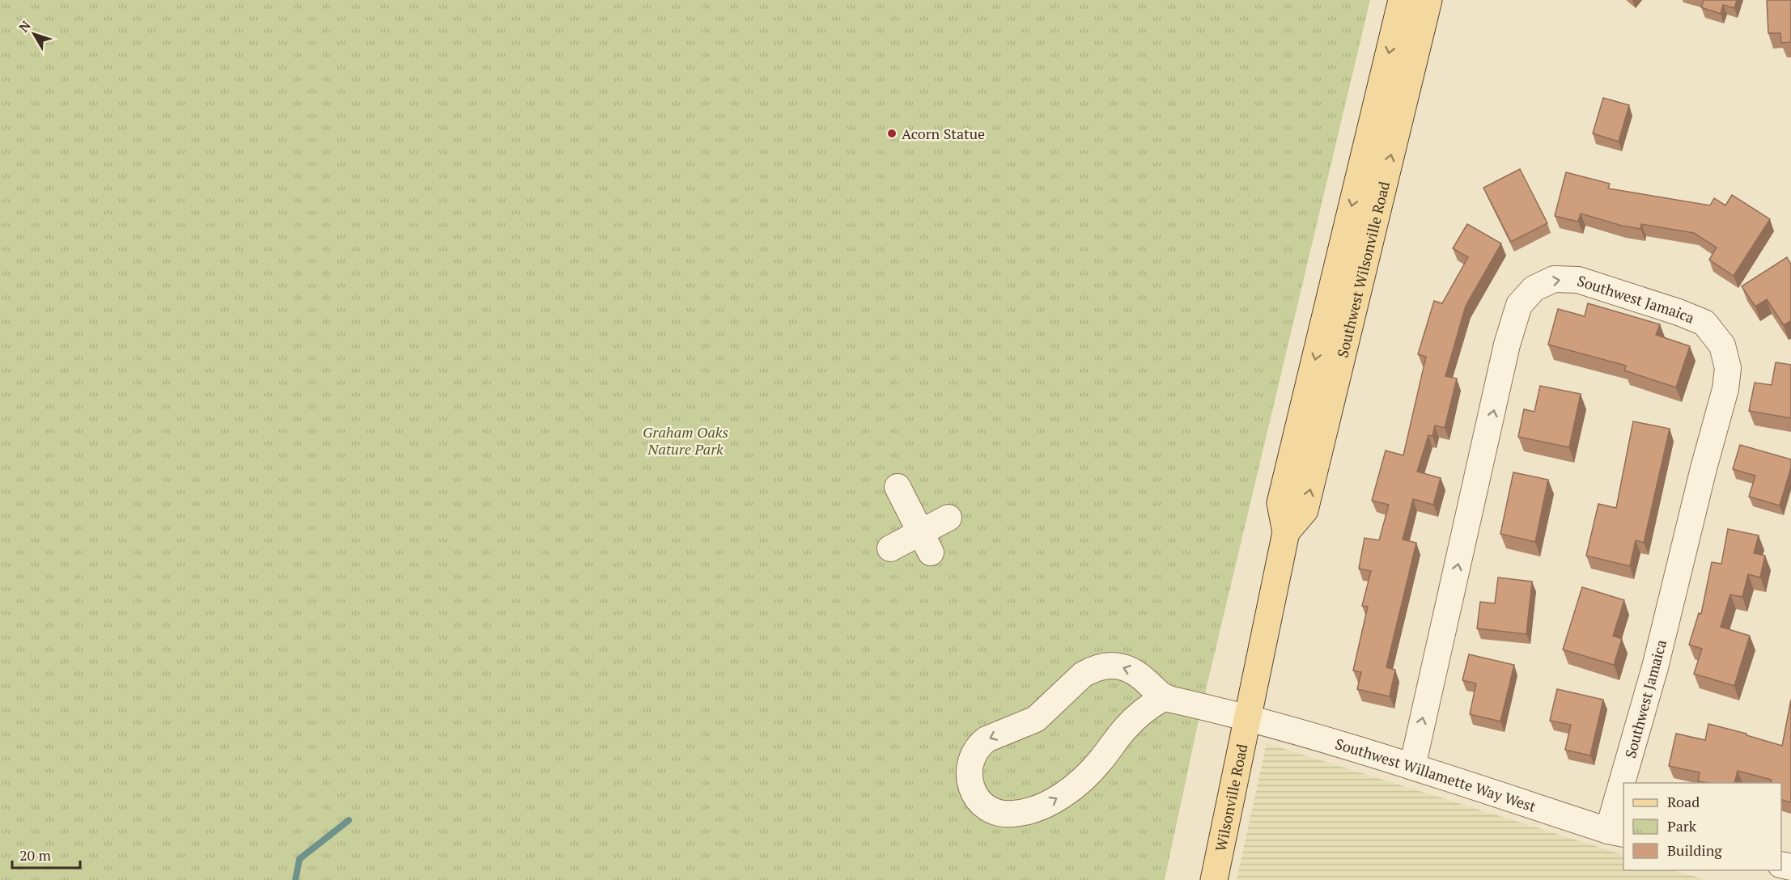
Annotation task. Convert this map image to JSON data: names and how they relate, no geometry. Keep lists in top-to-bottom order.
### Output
{
  "streets": {
    "main road": ["Southwest Wilsonville Road", "Wilsonville Road"],
    "street": ["Southwest Jamaica", "Southwest Willamette Way West"]
  },
  "crossings": [
    ["Southwest Wilsonville Road", "Southwest Willamette Way West"],
    ["Southwest Wilsonville Road", "Wilsonville Road"],
    ["Southwest Jamaica", "Southwest Willamette Way West"],
    ["Southwest Willamette Way West", "Wilsonville Road"]
  ],
  "parks": ["Graham Oaks Nature Park"],
  "places": ["Acorn Statue"],
  "legend": ["Road", "Park", "Building"],
  "scale_bar": "20 m",
  "north": "top left"
}
